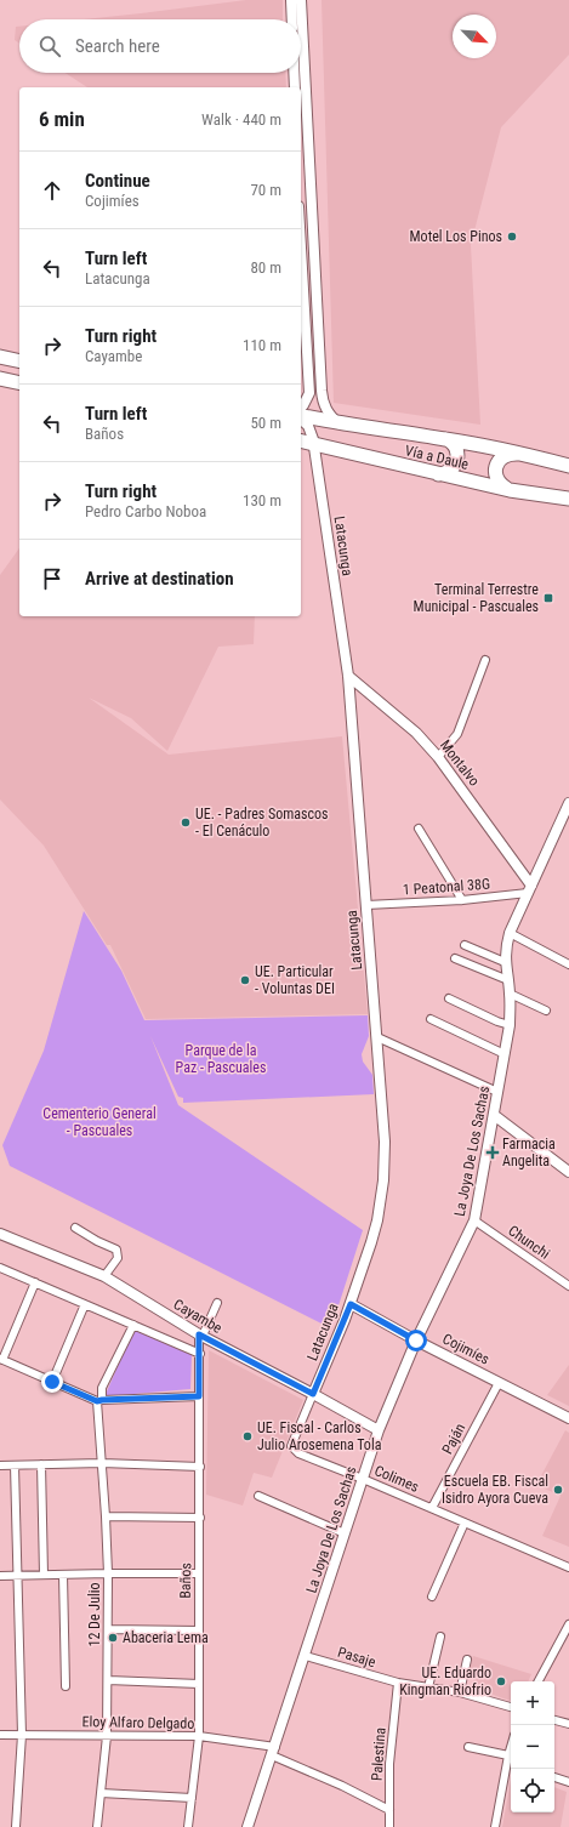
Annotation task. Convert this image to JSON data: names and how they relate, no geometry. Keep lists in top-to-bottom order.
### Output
{
  "streets": {
    "highway": ["Vía a Daule"],
    "street": [
      "Latacunga",
      "Montalvo",
      "1 Peatonal 38G",
      "La Joya De Los Sachas",
      "Chunchi",
      "Cayambe",
      "Cojimíes",
      "Paján",
      "Colimes",
      "Baños",
      "12 De Julio",
      "Pasaje",
      "Eloy Alfaro Delgado",
      "Palestina"
    ]
  },
  "crossings": [
    ["Vía a Daule", "Latacunga"],
    ["Latacunga", "Montalvo"],
    ["Latacunga", "1 Peatonal 38G"],
    ["Latacunga", "Cayambe"],
    ["Latacunga", "Cojimíes"],
    ["Latacunga", "Colimes"],
    ["Montalvo", "1 Peatonal 38G"],
    ["Montalvo", "La Joya De Los Sachas"],
    ["1 Peatonal 38G", "La Joya De Los Sachas"],
    ["La Joya De Los Sachas", "Chunchi"],
    ["La Joya De Los Sachas", "Cayambe"],
    ["La Joya De Los Sachas", "Cojimíes"],
    ["La Joya De Los Sachas", "Colimes"],
    ["La Joya De Los Sachas", "Pasaje"],
    ["La Joya De Los Sachas", "Eloy Alfaro Delgado"],
    ["Cayambe", "Baños"],
    ["Cojimíes", "Paján"],
    ["Paján", "Colimes"],
    ["Baños", "Eloy Alfaro Delgado"],
    ["12 De Julio", "Eloy Alfaro Delgado"],
    ["Pasaje", "Palestina"],
    ["Eloy Alfaro Delgado", "Palestina"]
  ],
  "parks": ["Parque de la Paz - Pascuales", "Cementerio General - Pascuales"],
  "places": {
    "other": [
      "Motel Los Pinos",
      "UE. - Padres Somascos - El Cenáculo",
      "UE. Particular - Voluntas DEI",
      "UE. Fiscal - Carlos Julio Arosemena Tola",
      "Escuela EB. Fiscal Isidro Ayora Cueva",
      "Abaceria Lema",
      "UE. Eduardo Kingman Riofrio"
    ],
    "transit": ["Terminal Terrestre Municipal - Pascuales"],
    "health": ["Farmacia Angelita"]
  },
  "north": "bottom right",
  "page": {
    "search": "Search here",
    "heading": ["6 min", "Walk · 440 m"],
    "list": [
      ["Continue", "Cojimíes", "70 m"],
      ["Turn left", "Latacunga", "80 m"],
      ["Turn right", "Cayambe", "110 m"],
      ["Turn left", "Baños", "50 m"],
      ["Turn right", "Pedro Carbo Noboa", "130 m"],
      "Arrive at destination"
    ],
    "map_buttons": ["+", "−"]
  }
}
